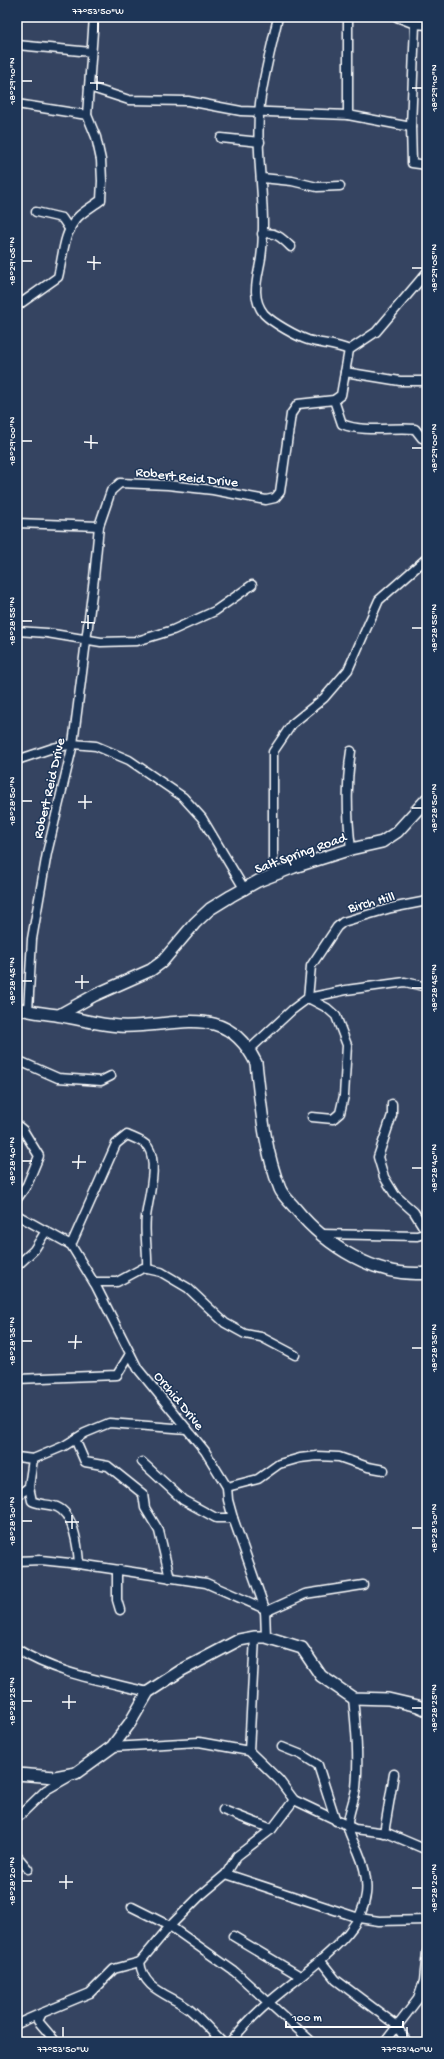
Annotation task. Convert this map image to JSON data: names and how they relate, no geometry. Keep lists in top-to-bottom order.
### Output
{
  "streets": {
    "street": [
      "Robert Reid Drive",
      "Salt Spring Road",
      "Birch Hill",
      "Orchid Drive"
    ]
  },
  "scale_bar": "100 m",
  "coordinates": [
    "77°53'50\"W",
    "18°29'10\"N",
    "18°29'05\"N",
    "18°29'00\"N",
    "18°28'55\"N",
    "18°28'50\"N",
    "18°28'45\"N",
    "18°28'40\"N",
    "18°28'35\"N",
    "18°28'30\"N",
    "18°28'25\"N",
    "18°28'20\"N",
    "77°53'40\"W"
  ]
}
